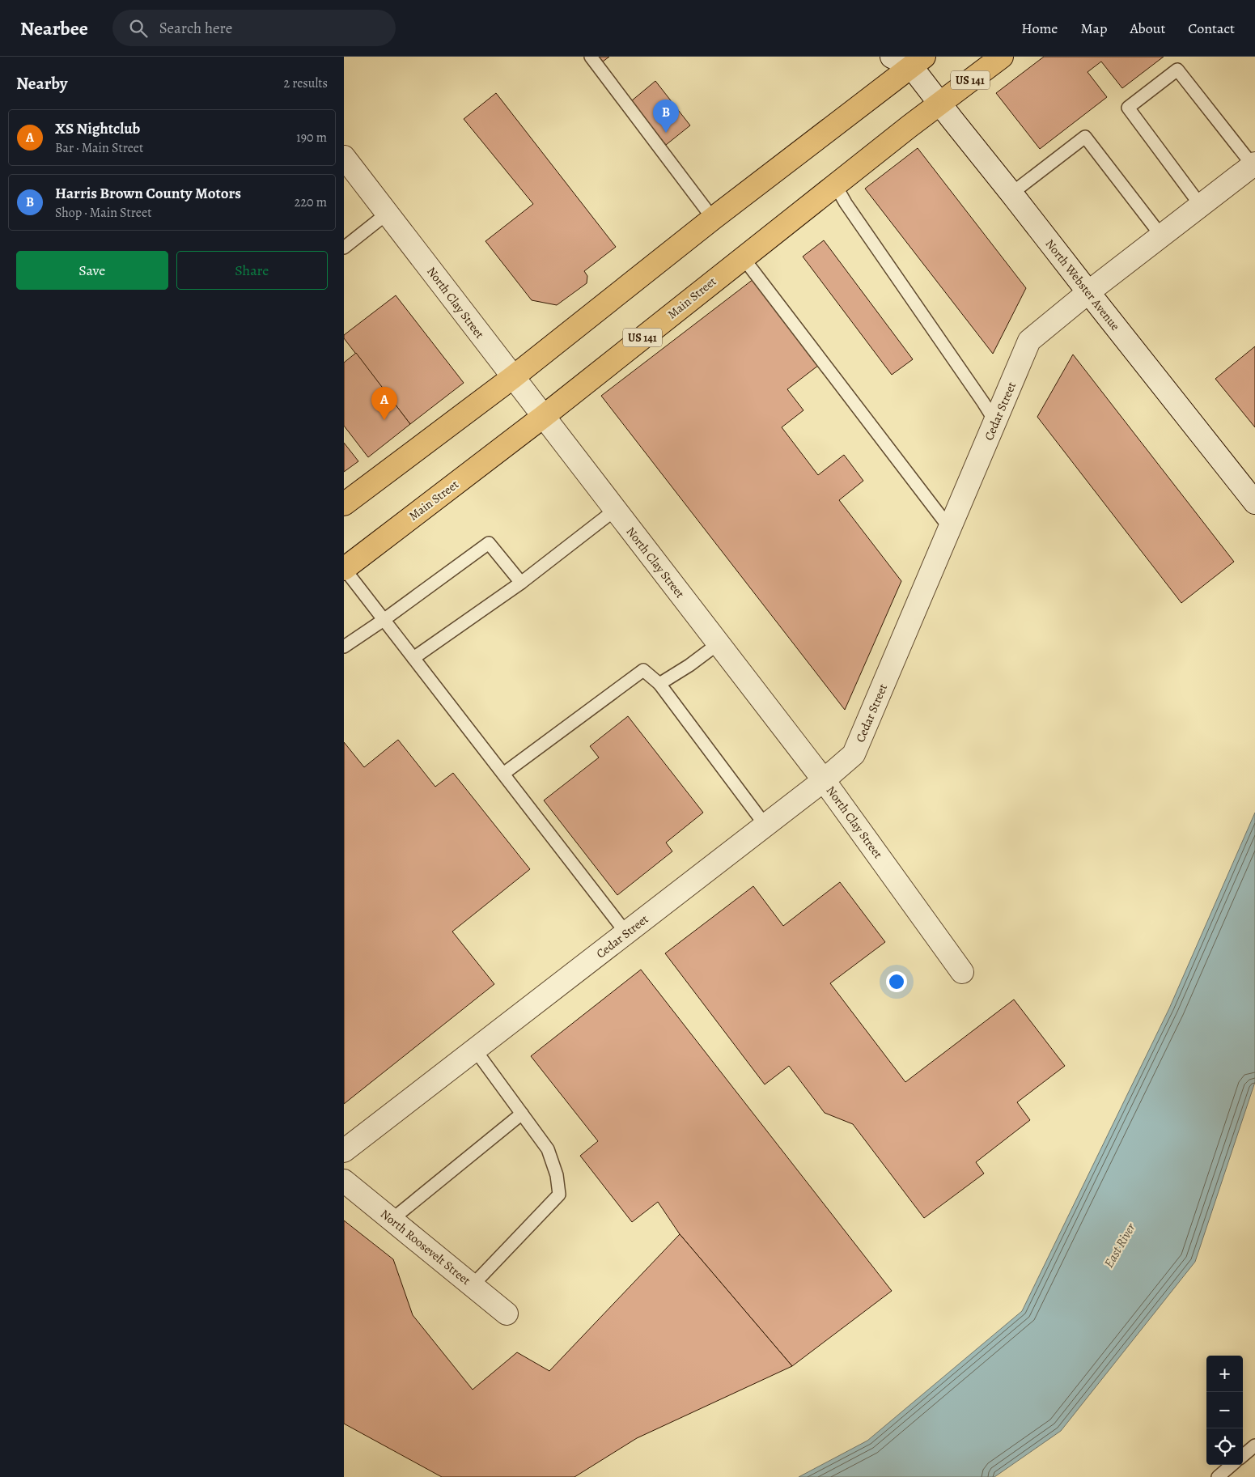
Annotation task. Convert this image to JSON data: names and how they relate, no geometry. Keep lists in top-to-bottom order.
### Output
{
  "streets": {
    "main road": ["US 141", "Main Street"],
    "street": [
      "North Webster Avenue",
      "North Clay Street",
      "Cedar Street",
      "North Roosevelt Street"
    ]
  },
  "crossings": [
    ["North Webster Avenue", "Main Street"],
    ["North Webster Avenue", "Cedar Street"],
    ["Main Street", "North Clay Street"],
    ["North Clay Street", "Cedar Street"]
  ],
  "water": ["East River"],
  "page": {
    "header": "Nearbee",
    "search": "Search here",
    "nav": [
      "Home",
      "Map",
      "About",
      "Contact"
    ],
    "heading": ["Nearby", "2 results"],
    "pins": ["B", "A"],
    "list": [
      {
        "mark": "A",
        "name": "XS Nightclub",
        "note": "Bar · Main Street",
        "value": "190 m"
      },
      {
        "mark": "B",
        "name": "Harris Brown County Motors",
        "note": "Shop · Main Street",
        "value": "220 m"
      }
    ],
    "buttons": ["Save", "Share"],
    "map_buttons": ["+", "−"]
  }
}
